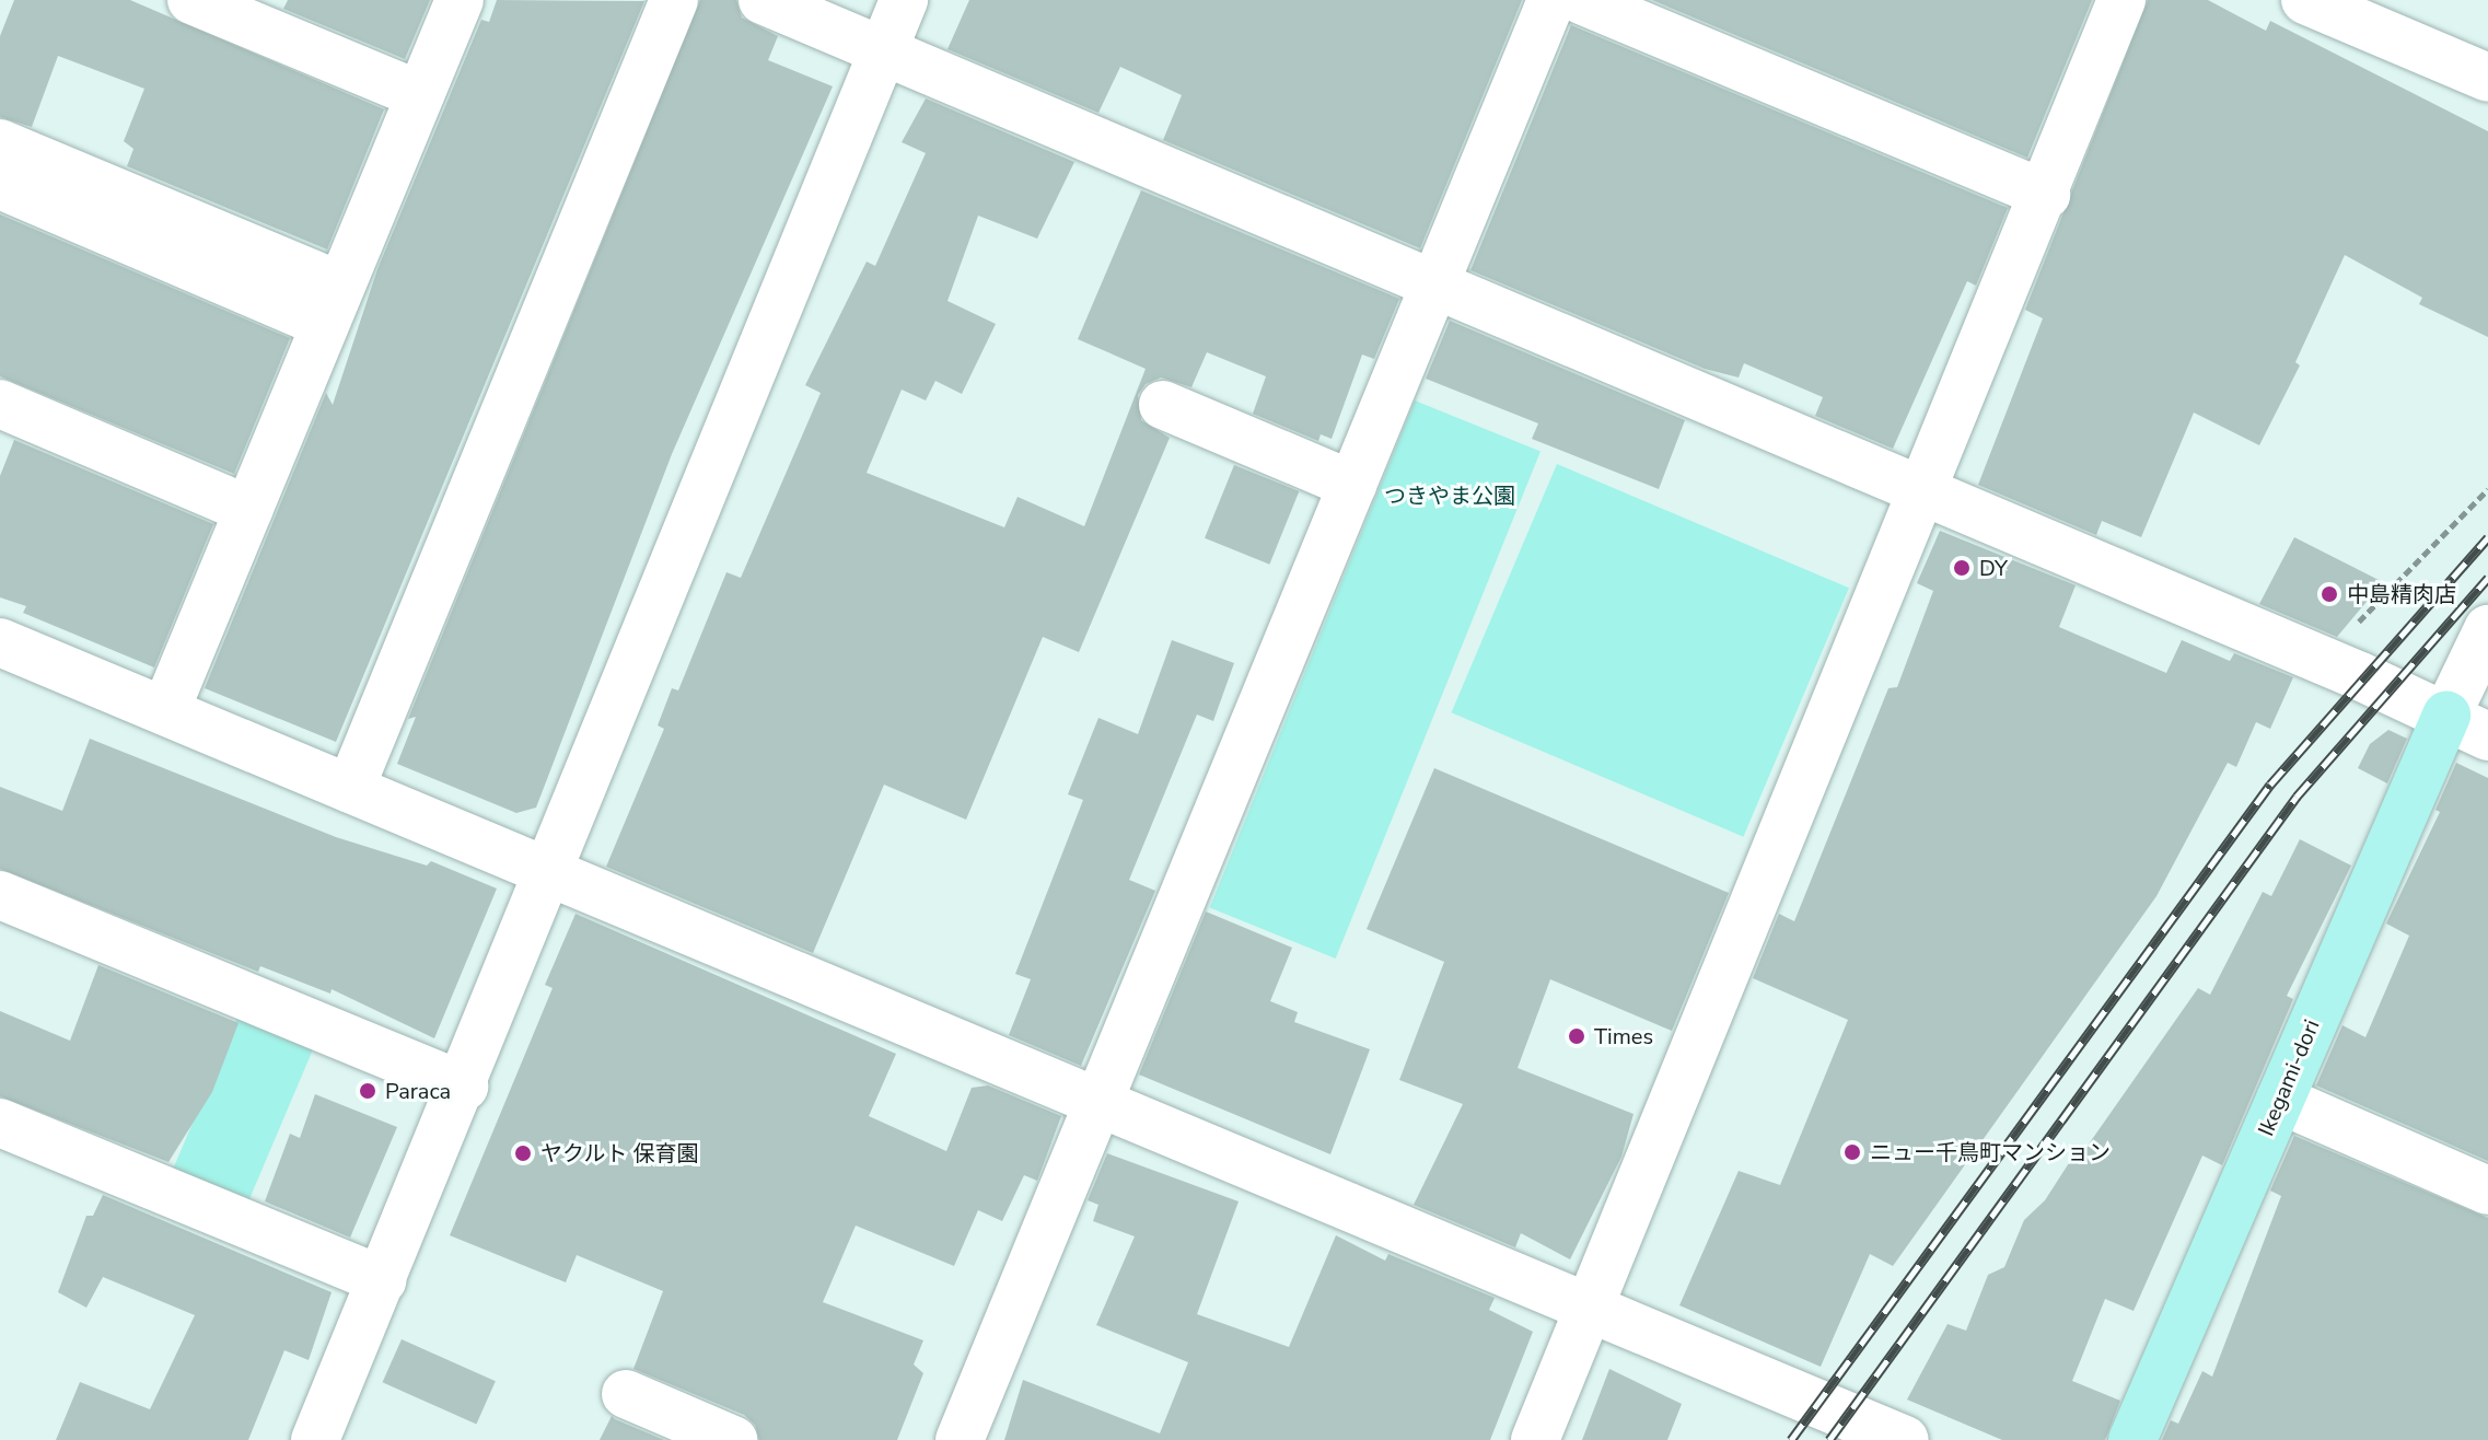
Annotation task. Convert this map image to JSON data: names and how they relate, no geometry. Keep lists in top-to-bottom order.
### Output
{
  "streets": {
    "main road": ["Ikegami-dori"]
  },
  "parks": ["つきやま公園"],
  "places": [
    "DY",
    "中島精肉店",
    "Times",
    "Paraca",
    "ニュー千鳥町マンション",
    "ヤクルト 保育園"
  ]
}
